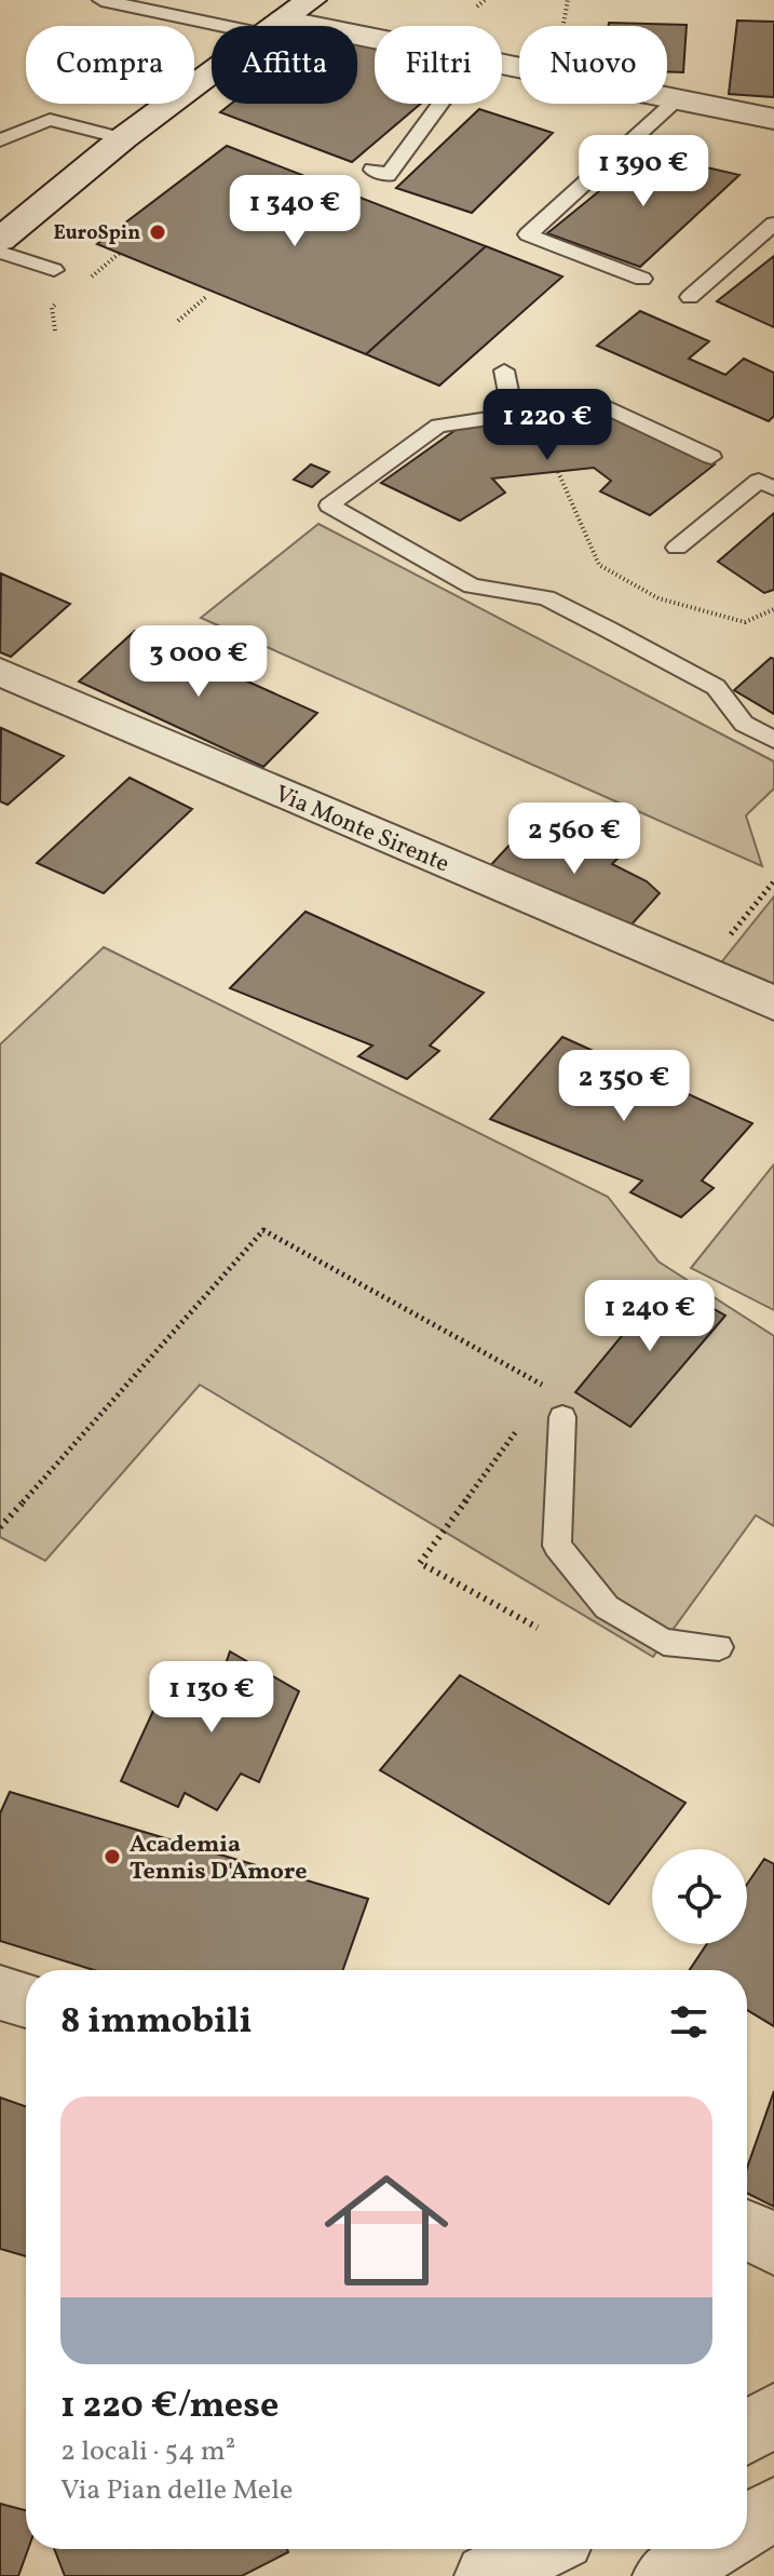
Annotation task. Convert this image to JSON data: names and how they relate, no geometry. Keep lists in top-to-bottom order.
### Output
{
  "streets": {
    "street": ["Via Monte Sirente"]
  },
  "places": ["EuroSpin", "Academia Tennis D'Amore"],
  "page": {
    "chip": [
      "Compra",
      "Affitta",
      "Filtri",
      "Nuovo"
    ],
    "price": [
      "1 390 €",
      "1 340 €",
      "1 220 €",
      "3 000 €",
      "2 560 €",
      "2 350 €",
      "1 240 €",
      "1 130 €"
    ],
    "heading": "8 immobili",
    "list": [
      {
        "name": "1 220 €/mese",
        "note": "2 locali · 54 m² · Via Pian delle Mele"
      }
    ]
  }
}
